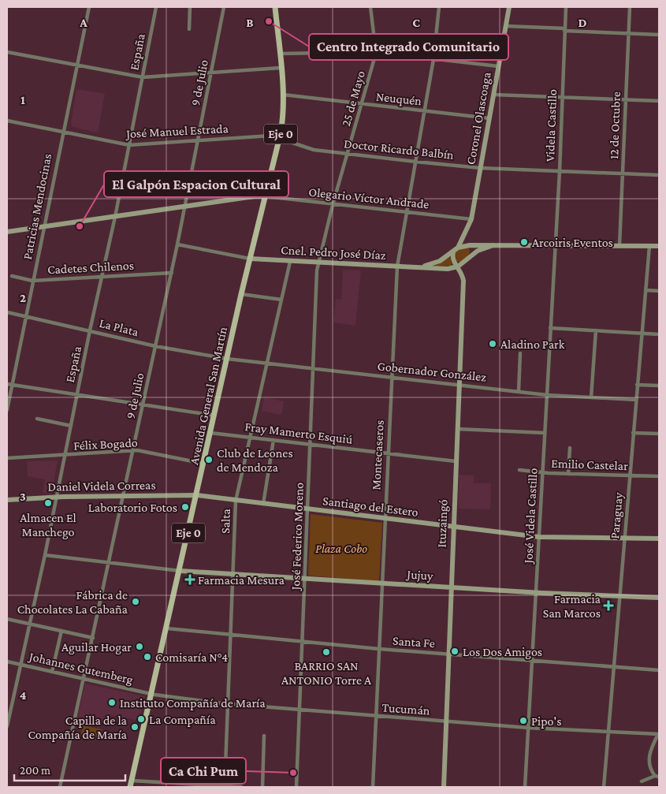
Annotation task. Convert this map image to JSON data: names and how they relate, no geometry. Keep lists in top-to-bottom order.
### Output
{
  "streets": {
    "main road": ["Eje 0", "Avenida General San Martín"],
    "street": [
      "España",
      "9 de Julio",
      "25 de Mayo",
      "Neuquén",
      "Coronel Olascoaga",
      "Videla Castillo",
      "12 de Octubre",
      "José Manuel Estrada",
      "Doctor Ricardo Balbín",
      "Olegario Víctor Andrade",
      "Patricias Mendocinas",
      "Cnel. Pedro José Díaz",
      "Cadetes Chilenos",
      "La Plata",
      "Gobernador González",
      "Fray Mamerto Esquiú",
      "Félix Bogado",
      "Montecaseros",
      "Emilio Castelar",
      "Daniel Videla Correas",
      "Santiago del Estero",
      "José Videla Castillo",
      "Paraguay",
      "Salta",
      "Ituzaingó",
      "José Federico Moreno",
      "Jujuy",
      "Santa Fe",
      "Johannes Gutemberg",
      "Tucumán"
    ]
  },
  "crossings": [
    ["España", "José Manuel Estrada"],
    ["España", "Cadetes Chilenos"],
    ["España", "La Plata"],
    ["España", "Félix Bogado"],
    ["España", "Daniel Videla Correas"],
    ["España", "Johannes Gutemberg"],
    ["9 de Julio", "José Manuel Estrada"],
    ["9 de Julio", "Cadetes Chilenos"],
    ["9 de Julio", "La Plata"],
    ["9 de Julio", "Félix Bogado"],
    ["9 de Julio", "Daniel Videla Correas"],
    ["9 de Julio", "Johannes Gutemberg"],
    ["25 de Mayo", "Neuquén"],
    ["25 de Mayo", "Doctor Ricardo Balbín"],
    ["25 de Mayo", "Olegario Víctor Andrade"],
    ["25 de Mayo", "Cnel. Pedro José Díaz"],
    ["25 de Mayo", "José Federico Moreno"],
    ["Neuquén", "Coronel Olascoaga"],
    ["Neuquén", "Avenida General San Martín"],
    ["Neuquén", "Montecaseros"],
    ["Coronel Olascoaga", "Doctor Ricardo Balbín"],
    ["Coronel Olascoaga", "Olegario Víctor Andrade"],
    ["Coronel Olascoaga", "Cnel. Pedro José Díaz"],
    ["Videla Castillo", "Doctor Ricardo Balbín"],
    ["Videla Castillo", "José Videla Castillo"],
    ["12 de Octubre", "Doctor Ricardo Balbín"],
    ["José Manuel Estrada", "Doctor Ricardo Balbín"],
    ["José Manuel Estrada", "Patricias Mendocinas"],
    ["José Manuel Estrada", "Avenida General San Martín"],
    ["Doctor Ricardo Balbín", "Avenida General San Martín"],
    ["Doctor Ricardo Balbín", "Montecaseros"],
    ["Olegario Víctor Andrade", "Avenida General San Martín"],
    ["Olegario Víctor Andrade", "Montecaseros"],
    ["Patricias Mendocinas", "Cadetes Chilenos"],
    ["Patricias Mendocinas", "La Plata"],
    ["Cnel. Pedro José Díaz", "Avenida General San Martín"],
    ["Cnel. Pedro José Díaz", "Montecaseros"],
    ["Cnel. Pedro José Díaz", "Salta"],
    ["Cnel. Pedro José Díaz", "Ituzaingó"],
    ["Cnel. Pedro José Díaz", "José Federico Moreno"],
    ["La Plata", "Gobernador González"],
    ["La Plata", "Avenida General San Martín"],
    ["Gobernador González", "Avenida General San Martín"],
    ["Gobernador González", "Montecaseros"],
    ["Gobernador González", "José Videla Castillo"],
    ["Gobernador González", "Paraguay"],
    ["Gobernador González", "Salta"],
    ["Gobernador González", "Ituzaingó"],
    ["Gobernador González", "José Federico Moreno"],
    ["Avenida General San Martín", "Fray Mamerto Esquiú"],
    ["Avenida General San Martín", "Félix Bogado"],
    ["Avenida General San Martín", "Daniel Videla Correas"],
    ["Avenida General San Martín", "Santiago del Estero"],
    ["Avenida General San Martín", "Jujuy"],
    ["Avenida General San Martín", "Santa Fe"],
    ["Avenida General San Martín", "Johannes Gutemberg"],
    ["Avenida General San Martín", "Tucumán"],
    ["Fray Mamerto Esquiú", "Montecaseros"],
    ["Fray Mamerto Esquiú", "Salta"],
    ["Fray Mamerto Esquiú", "Ituzaingó"],
    ["Fray Mamerto Esquiú", "José Federico Moreno"],
    ["Montecaseros", "Santiago del Estero"],
    ["Montecaseros", "Jujuy"],
    ["Montecaseros", "Santa Fe"],
    ["Montecaseros", "Tucumán"],
    ["Emilio Castelar", "José Videla Castillo"],
    ["Emilio Castelar", "Paraguay"],
    ["Daniel Videla Correas", "Santiago del Estero"],
    ["Santiago del Estero", "José Videla Castillo"],
    ["Santiago del Estero", "Paraguay"],
    ["Santiago del Estero", "Salta"],
    ["Santiago del Estero", "Ituzaingó"],
    ["Santiago del Estero", "José Federico Moreno"],
    ["José Videla Castillo", "Jujuy"],
    ["José Videla Castillo", "Santa Fe"],
    ["José Videla Castillo", "Tucumán"],
    ["Paraguay", "Jujuy"],
    ["Paraguay", "Santa Fe"],
    ["Paraguay", "Tucumán"],
    ["Salta", "Jujuy"],
    ["Salta", "Santa Fe"],
    ["Salta", "Tucumán"],
    ["Ituzaingó", "Jujuy"],
    ["Ituzaingó", "Santa Fe"],
    ["Ituzaingó", "Tucumán"],
    ["José Federico Moreno", "Jujuy"],
    ["José Federico Moreno", "Santa Fe"],
    ["José Federico Moreno", "Tucumán"],
    ["Johannes Gutemberg", "Tucumán"]
  ],
  "parks": ["Plaza Cobo"],
  "places": {
    "other": [
      "Centro Integrado Comunitario",
      "El Galpón Espacion Cultural",
      "Arcoiris Eventos",
      "Aladino Park",
      "Club de Leones de Mendoza",
      "Almacen El Manchego",
      "Laboratorio Fotos",
      "Fábrica de Chocolates La Cabaña",
      "Aguilar Hogar",
      "Los Dos Amigos",
      "BARRIO SAN ANTONIO Torre A",
      "Comisaría N°4",
      "Instituto Compañía de María",
      "La Compañía",
      "Pipo's",
      "Capilla de la Compañía de María",
      "Ca Chi Pum"
    ],
    "health": ["Farmacia Mesura", "Farmacia San Marcos"]
  },
  "scale_bar": "200 m",
  "grid": {
    "columns": [
      "A",
      "B",
      "C",
      "D"
    ],
    "rows": [
      "1",
      "2",
      "3",
      "4"
    ]
  }
}
